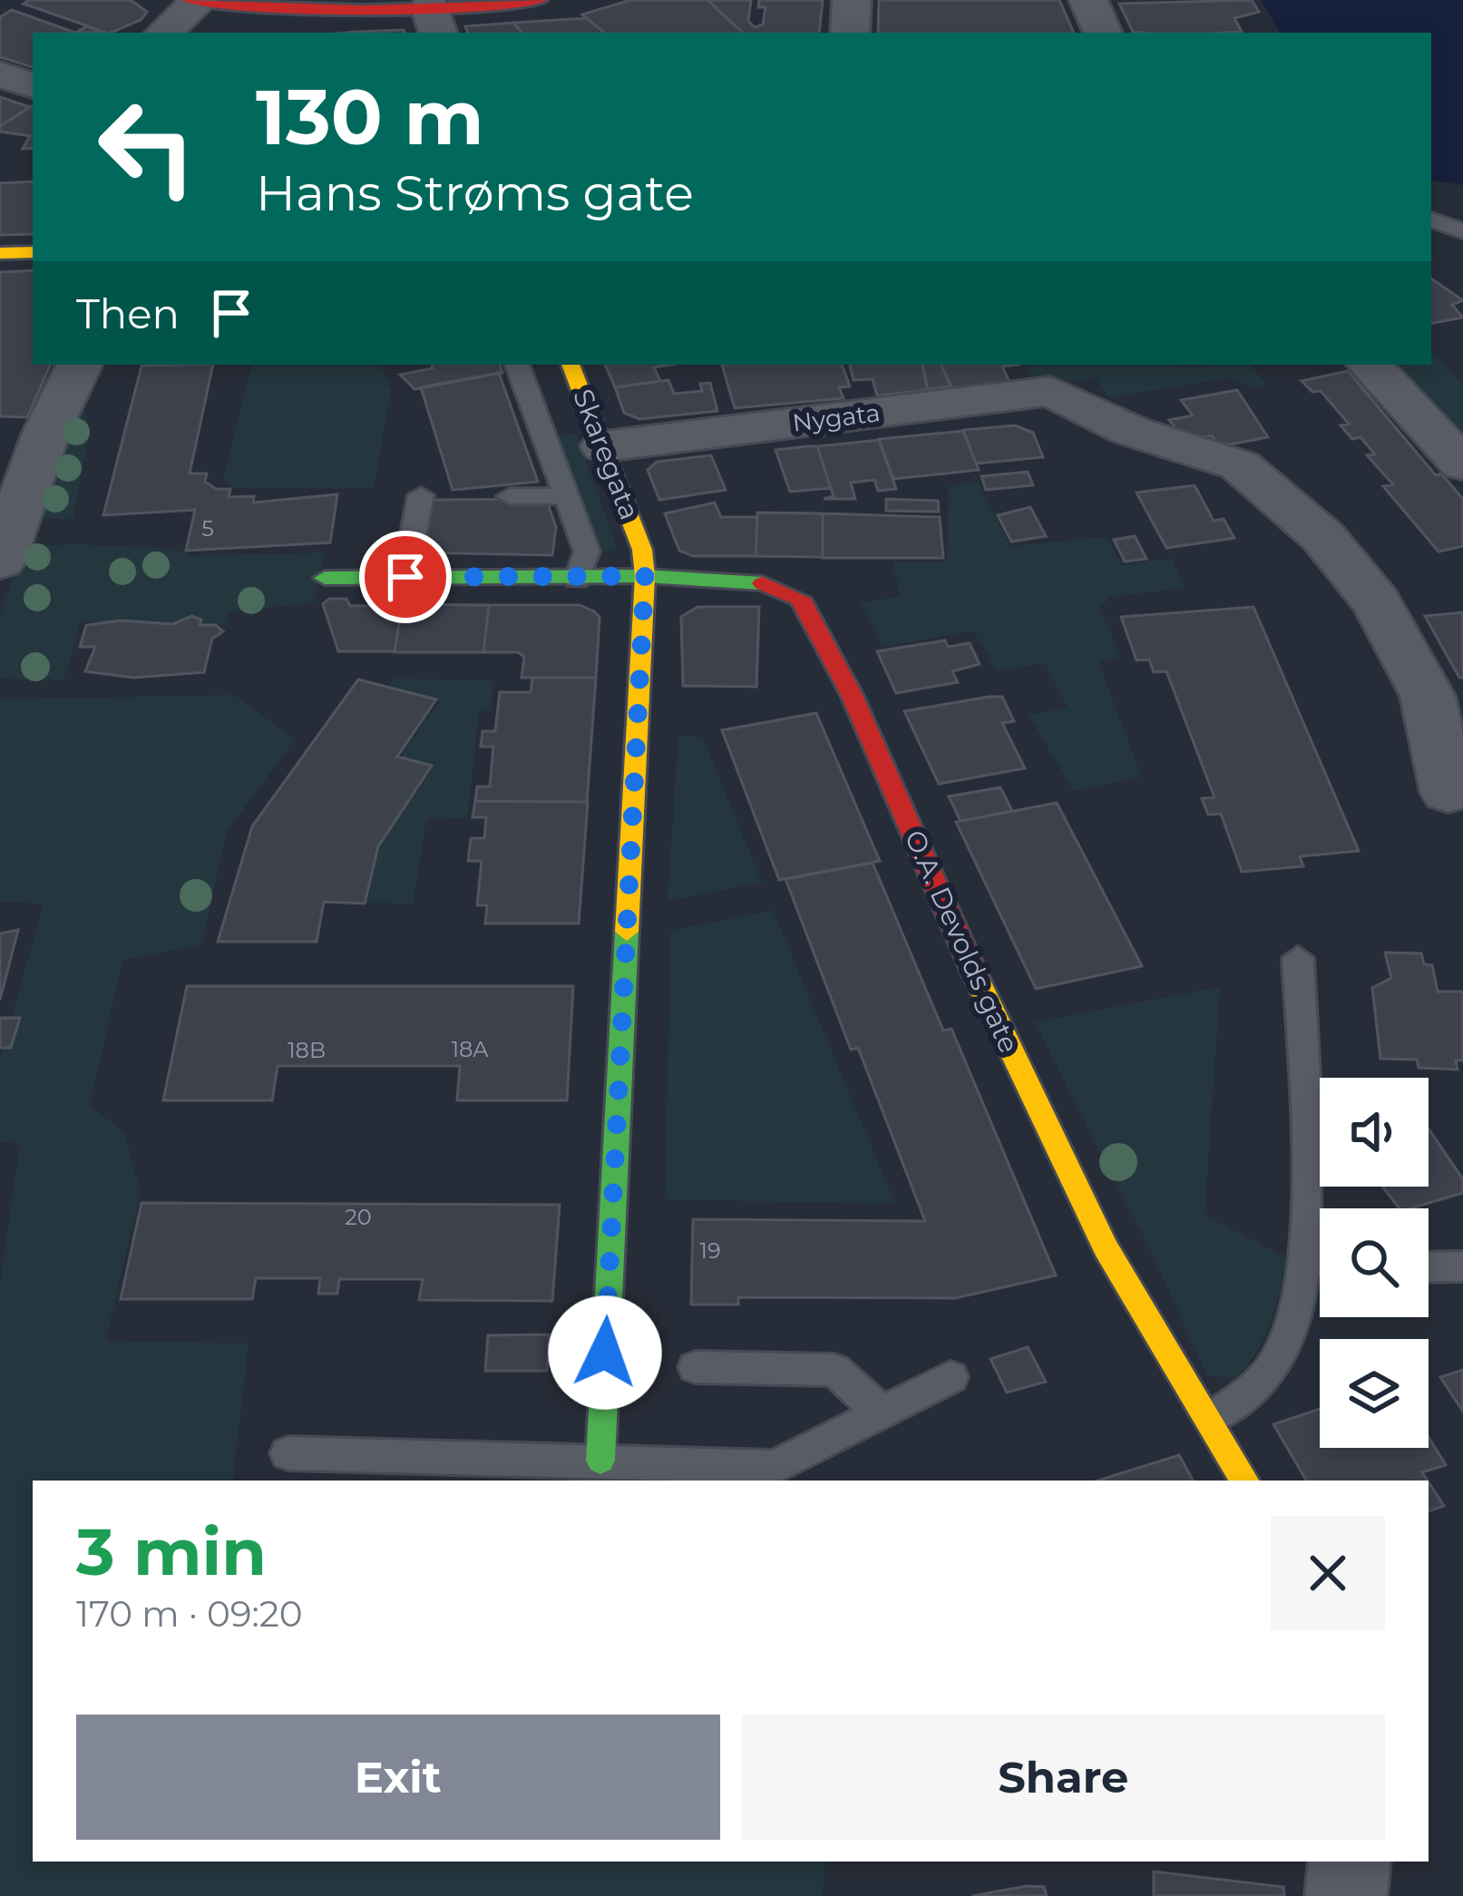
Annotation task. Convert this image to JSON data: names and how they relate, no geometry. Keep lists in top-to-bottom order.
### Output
{
  "streets": {
    "street": ["Nygata", "Skaregata", "O.A. Devolds gate"]
  },
  "crossings": [
    ["Nygata", "Skaregata"],
    ["Skaregata", "O.A. Devolds gate"]
  ],
  "house_numbers": [
    "5",
    "18A",
    "18B",
    "20",
    "19"
  ],
  "page": {
    "turn": ["130 m", "Hans Strøms gate"],
    "then": "Then",
    "heading": ["3 min", "170 m · 09:20"],
    "buttons": ["Exit", "Share"]
  }
}
